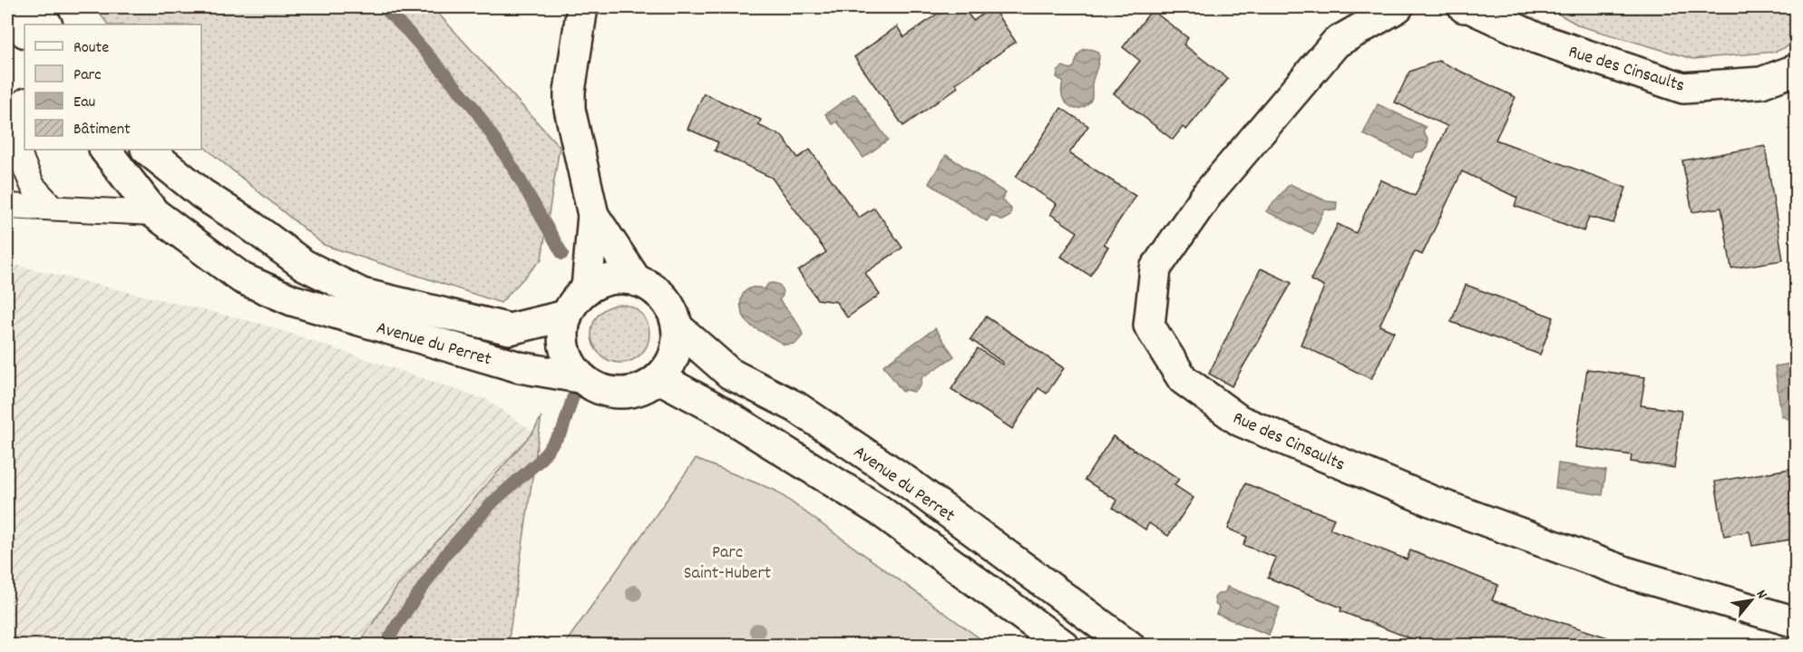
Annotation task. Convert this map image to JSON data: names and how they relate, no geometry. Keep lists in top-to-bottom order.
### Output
{
  "streets": {
    "street": ["Rue des Cinsaults", "Avenue du Perret"]
  },
  "parks": ["Parc Saint-Hubert"],
  "legend": [
    "Route",
    "Parc",
    "Eau",
    "Bâtiment"
  ],
  "north": "top right"
}
